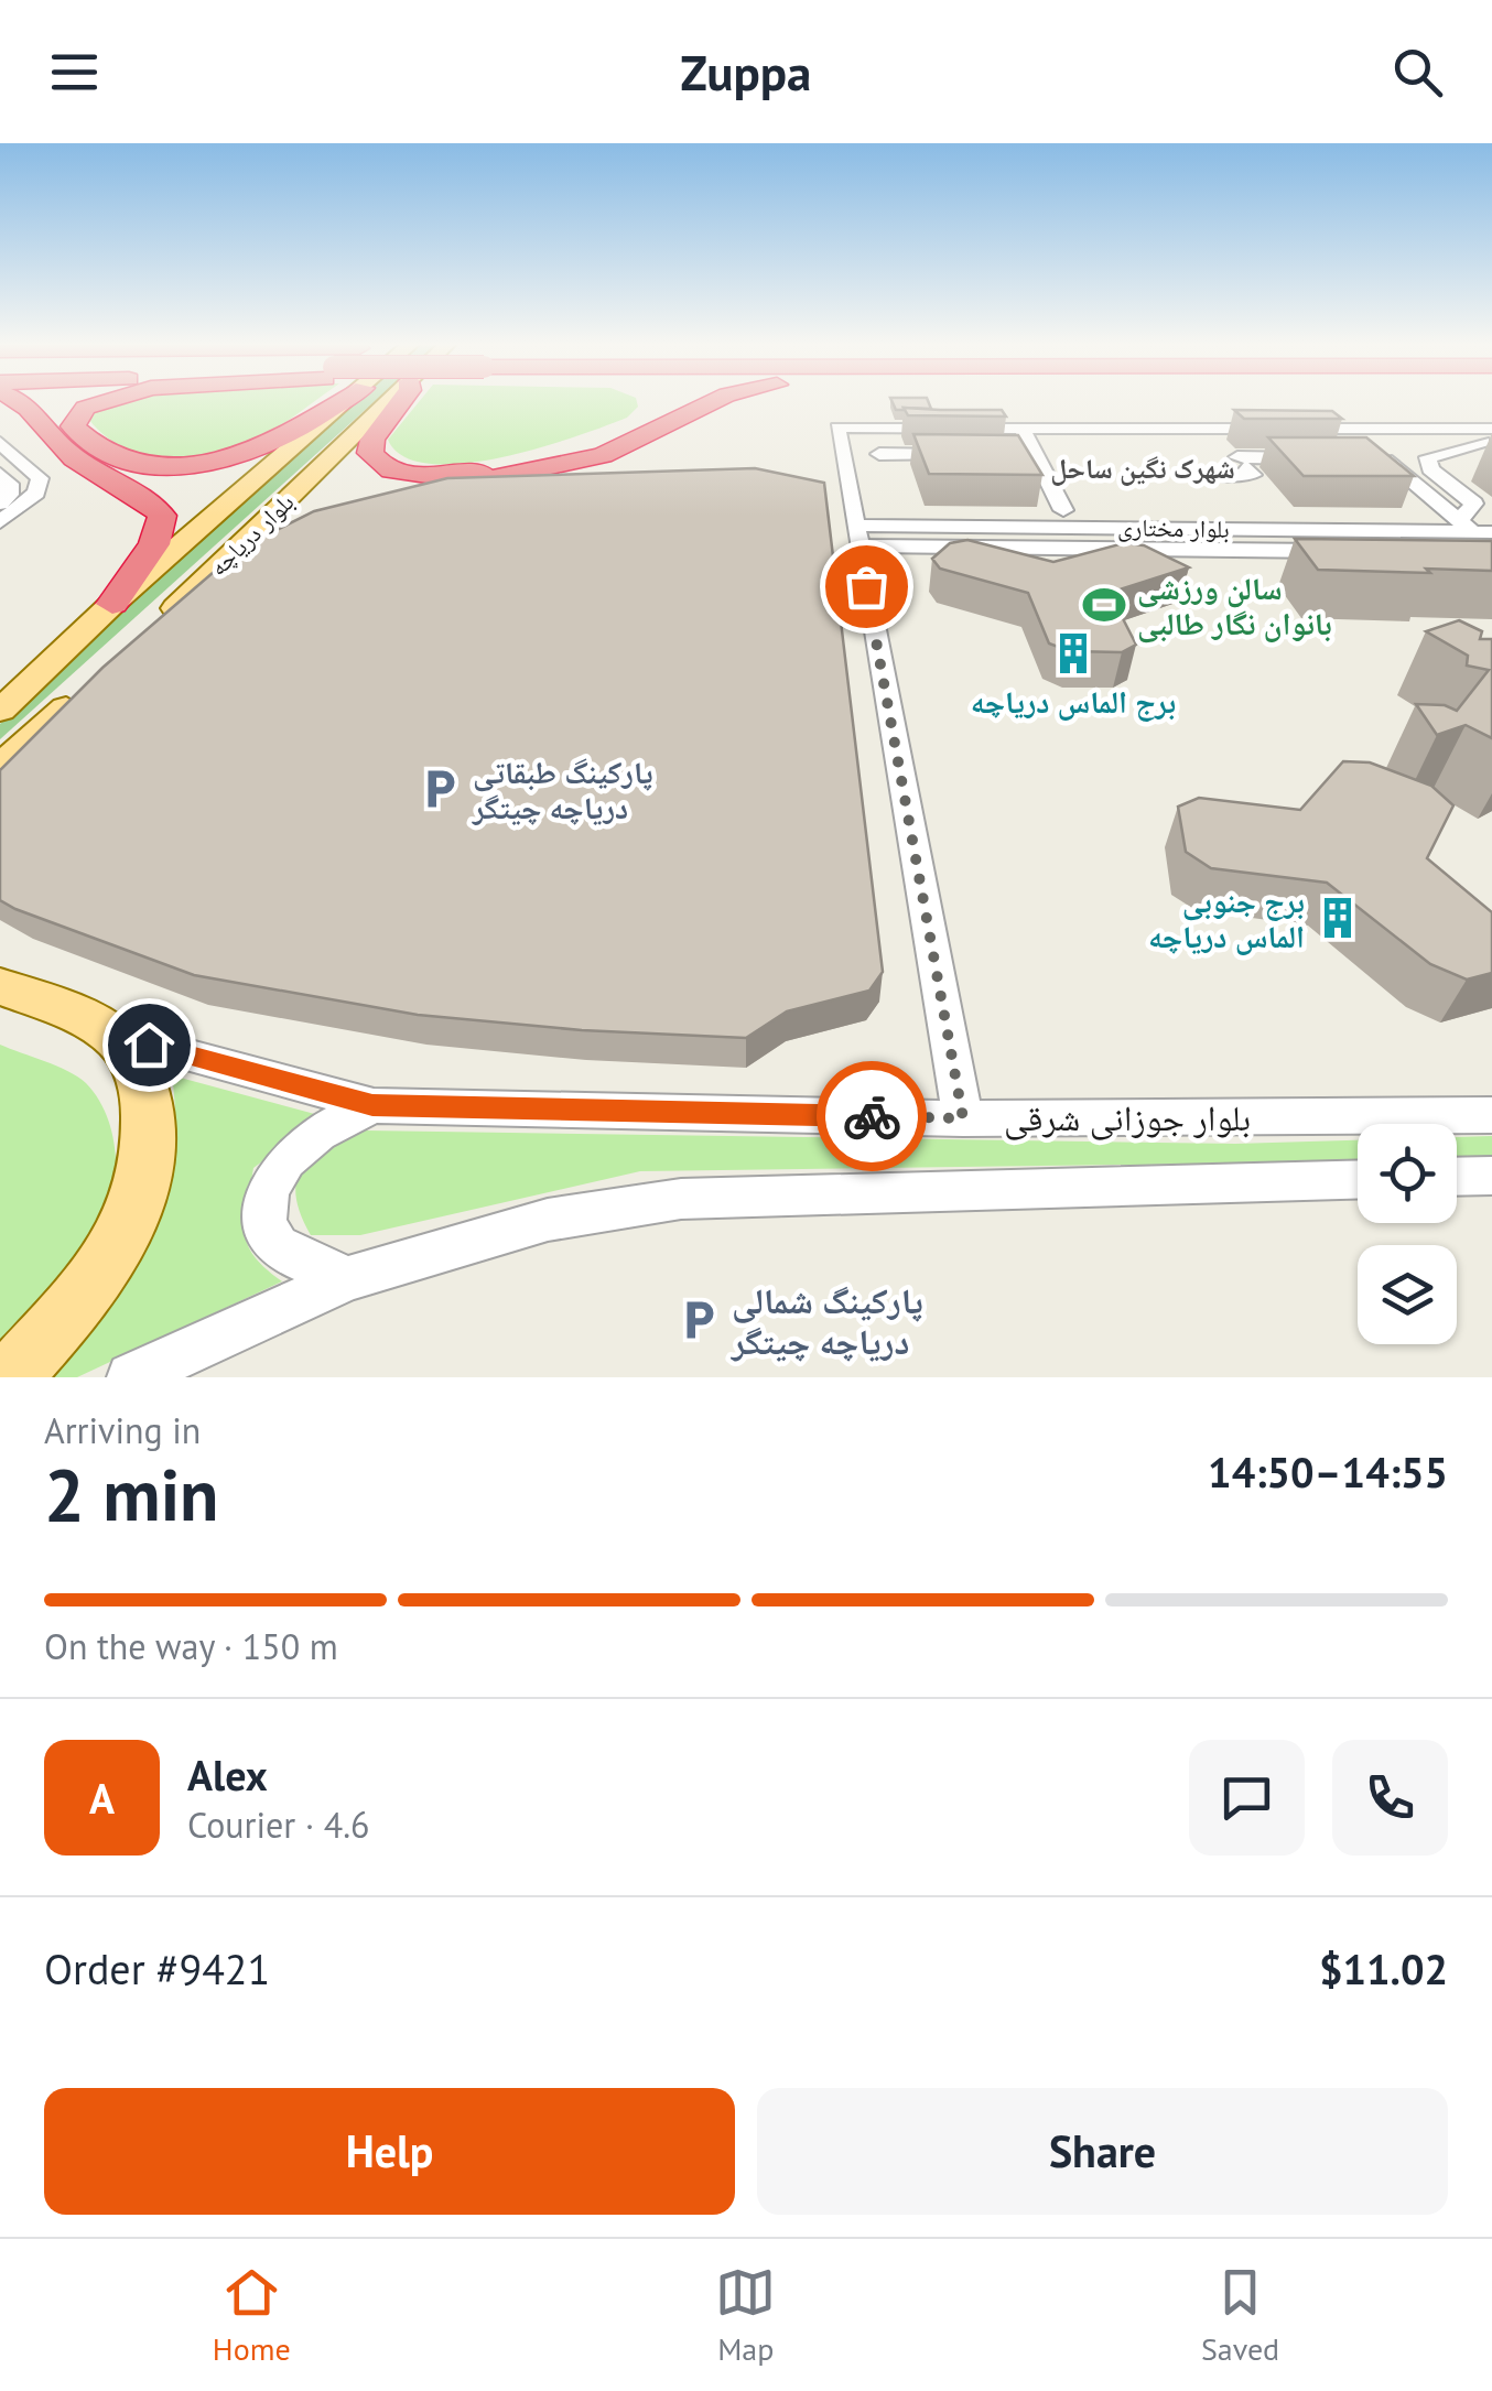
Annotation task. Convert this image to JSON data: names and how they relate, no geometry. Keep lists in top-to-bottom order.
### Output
{
  "streets": {
    "main road": ["بلوار دریاچه"],
    "street": ["بلوار مختاری", "بلوار جوزانی شرقی"]
  },
  "districts": ["شهرک نگین ساحل"],
  "places": {
    "sports": ["سالن ورزشی بانوان نگار طالبی"],
    "building": ["برج الماس دریاچه", "برج جنوبی الماس دریاچه"],
    "parking": ["پارکینگ طبقاتی دریاچه چیتگر", "پارکینگ شمالی دریاچه چیتگر"]
  },
  "page": {
    "header": "Zuppa",
    "heading": ["2 min", "Arriving in", "14:50–14:55"],
    "panel": [
      "Alex",
      "Courier · 4.6",
      "Order #9421",
      "$11.02"
    ],
    "bar": "On the way · 150 m",
    "round": "A",
    "buttons": ["Help", "Share"],
    "tabs": ["Home", "Map", "Saved"]
  }
}
